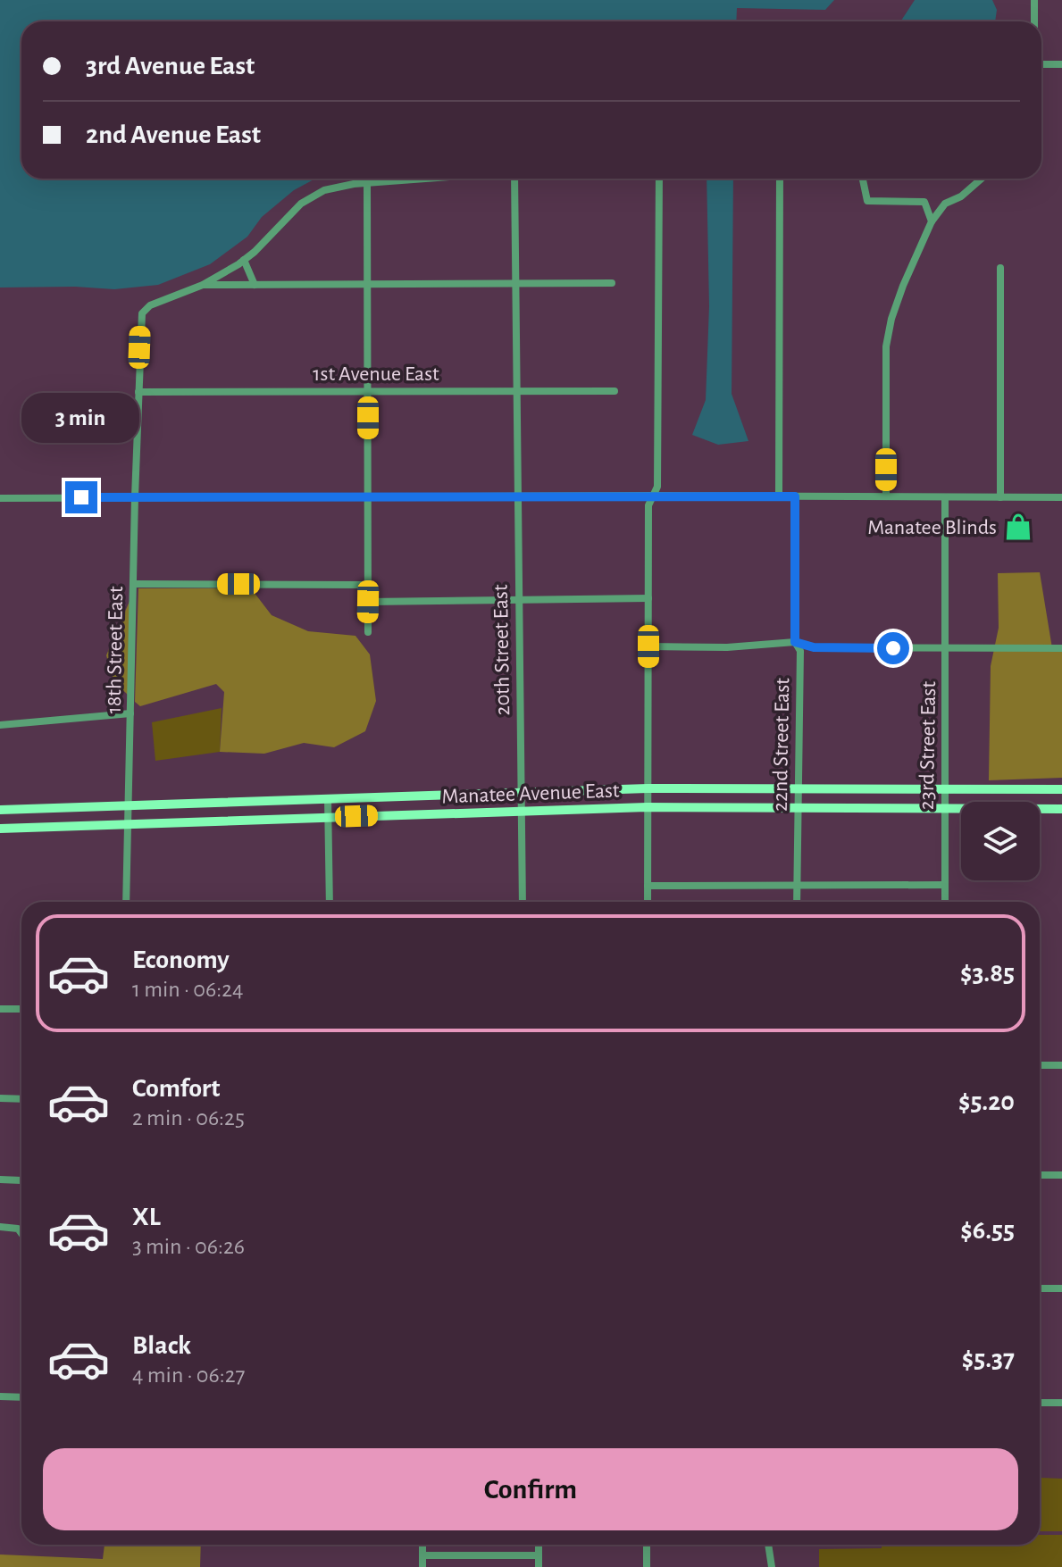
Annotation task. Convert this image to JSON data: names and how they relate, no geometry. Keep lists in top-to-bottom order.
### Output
{
  "streets": {
    "main road": ["Manatee Avenue East"],
    "street": [
      "1st Avenue East",
      "18th Street East",
      "20th Street East",
      "22nd Street East",
      "23rd Street East"
    ]
  },
  "crossings": [
    ["1st Avenue East", "18th Street East"],
    ["1st Avenue East", "20th Street East"],
    ["18th Street East", "Manatee Avenue East"],
    ["20th Street East", "Manatee Avenue East"],
    ["22nd Street East", "Manatee Avenue East"],
    ["23rd Street East", "Manatee Avenue East"]
  ],
  "places": {
    "shop": ["Manatee Blinds"]
  },
  "page": {
    "banner": ["3rd Avenue East", "2nd Avenue East"],
    "bubble": "3 min",
    "list": [
      {
        "name": "Economy",
        "note": "1 min · 06:24",
        "value": "$3.85"
      },
      {
        "name": "Comfort",
        "note": "2 min · 06:25",
        "value": "$5.20"
      },
      {
        "name": "XL",
        "note": "3 min · 06:26",
        "value": "$6.55"
      },
      {
        "name": "Black",
        "note": "4 min · 06:27",
        "value": "$5.37"
      }
    ],
    "buttons": "Confirm"
  }
}
